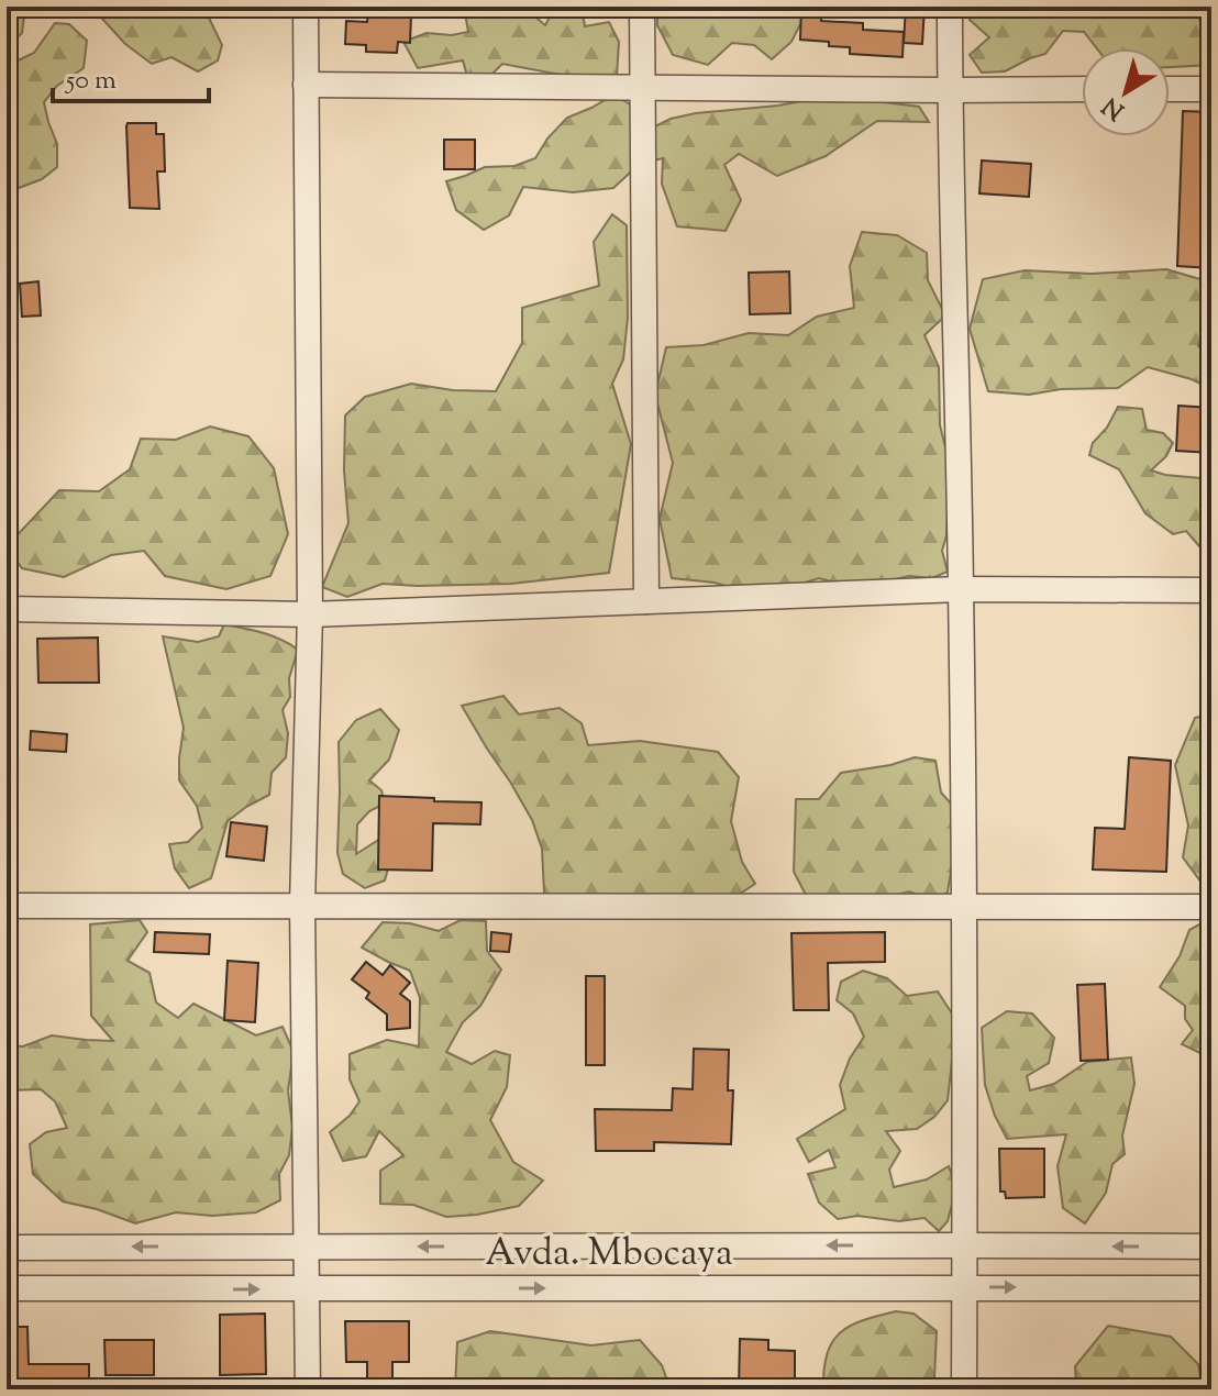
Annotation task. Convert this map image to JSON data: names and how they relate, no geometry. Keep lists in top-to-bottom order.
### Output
{
  "streets": {
    "street": ["Avda. Mbocaya"]
  },
  "scale_bar": "50 m",
  "north": "bottom left"
}
